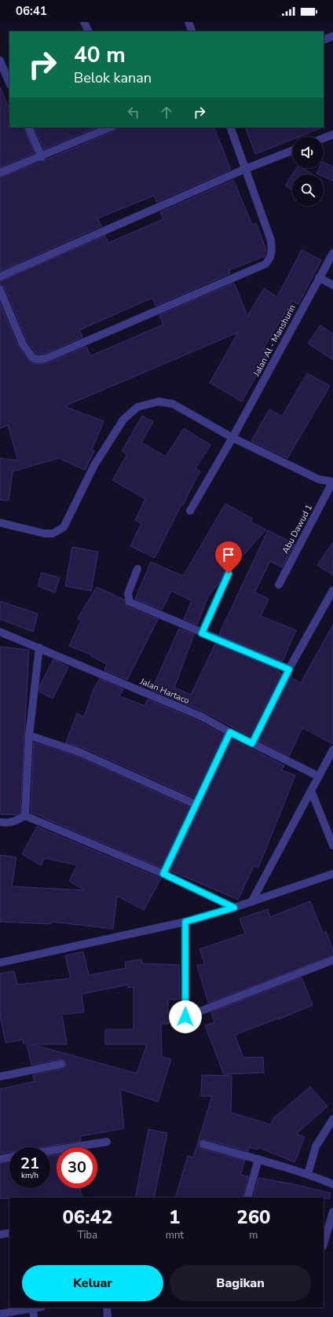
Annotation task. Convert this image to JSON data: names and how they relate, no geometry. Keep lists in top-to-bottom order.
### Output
{
  "streets": {
    "street": ["Jalan Al - Manshurin", "Abu Dawud 1", "Jalan Hartaco"]
  },
  "page": {
    "status": "06:41",
    "turn": ["40 m", "Belok kanan"],
    "speed": "21 km/h",
    "limit": "30",
    "eta": [
      "06:42",
      "Tiba",
      "1",
      "mnt",
      "260",
      "m"
    ],
    "buttons": ["Keluar", "Bagikan"]
  }
}
